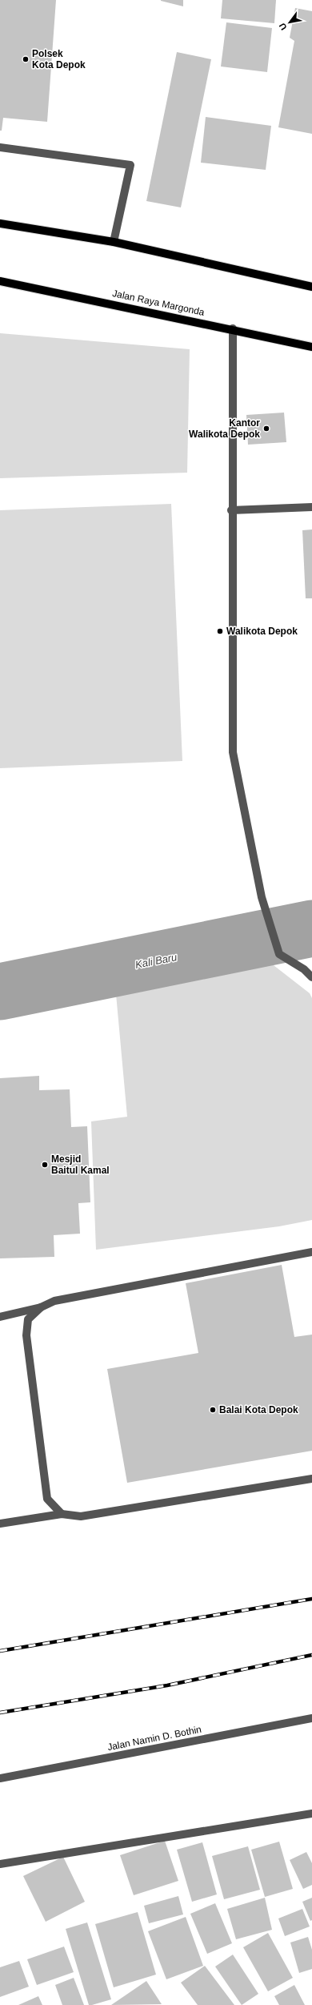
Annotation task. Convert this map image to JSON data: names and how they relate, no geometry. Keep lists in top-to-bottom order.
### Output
{
  "streets": {
    "main road": ["Jalan Raya Margonda"],
    "street": ["Jalan Namin D. Bothin"]
  },
  "water": ["Kali Baru"],
  "places": [
    "Polsek Kota Depok",
    "Kantor Walikota Depok",
    "Walikota Depok",
    "Mesjid Baitul Kamal",
    "Balai Kota Depok"
  ],
  "north": "bottom left"
}
